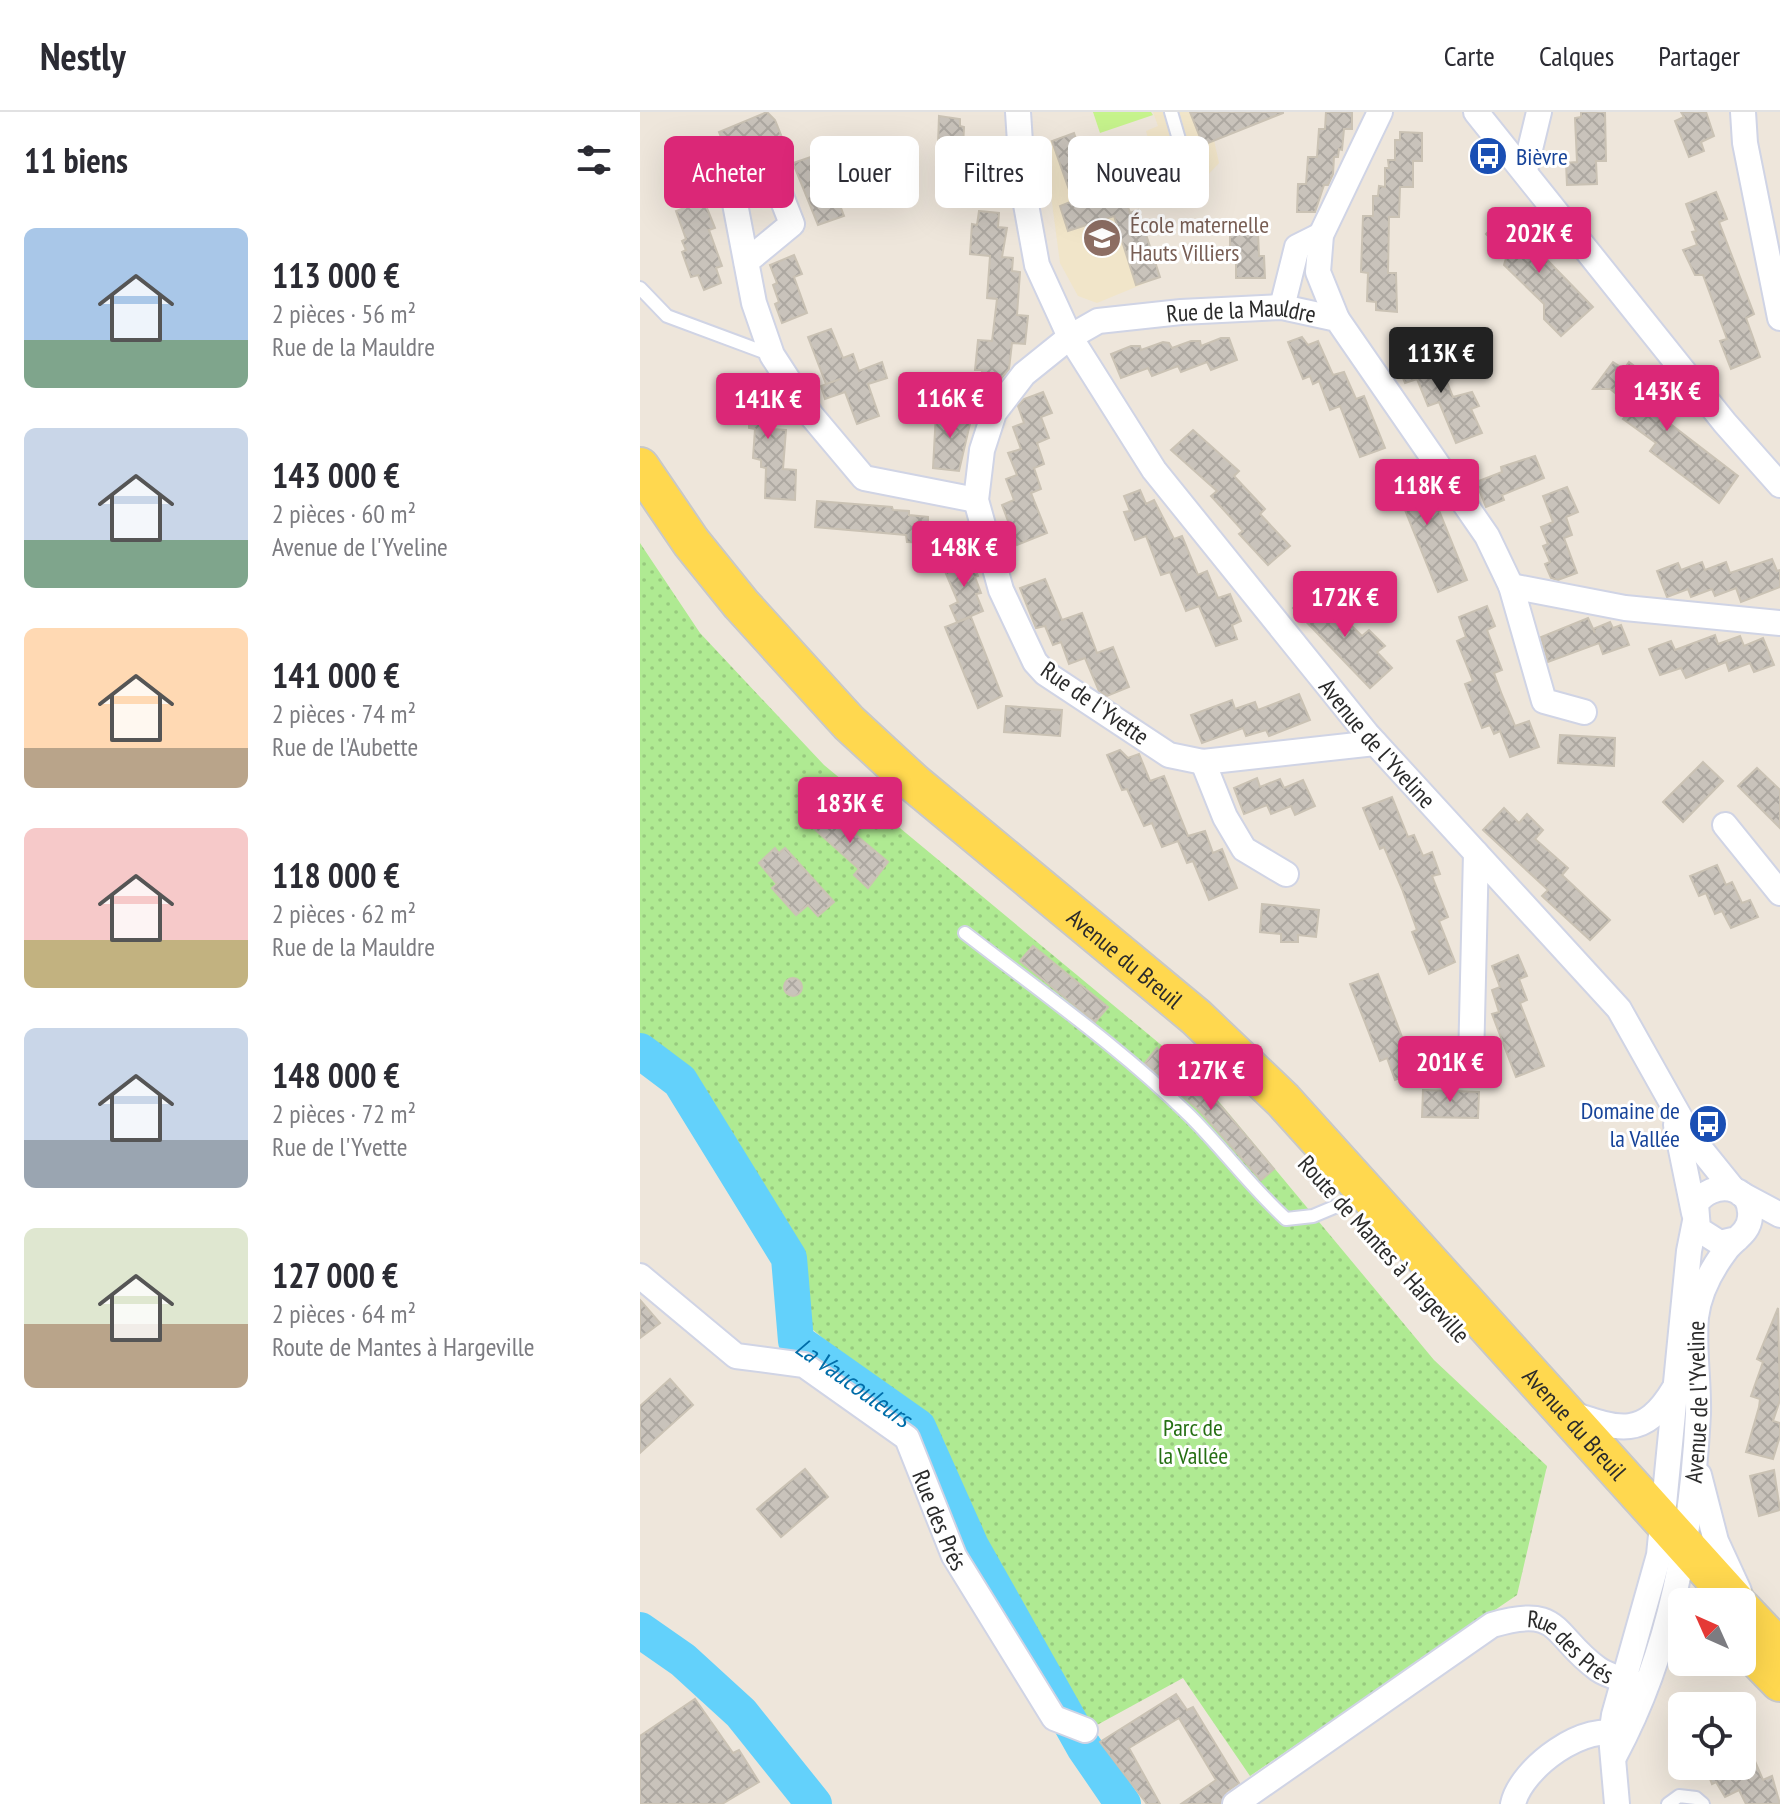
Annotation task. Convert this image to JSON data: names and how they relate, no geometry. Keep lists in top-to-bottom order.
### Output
{
  "streets": {
    "main road": ["Avenue du Breuil", "Route de Mantes à Hargeville"],
    "street": [
      "Rue de la Mauldre",
      "Rue de l'Yvette",
      "Avenue de l'Yveline",
      "Rue des Prés"
    ]
  },
  "crossings": [
    ["Rue de la Mauldre", "Rue de l'Yvette"],
    ["Rue de la Mauldre", "Avenue de l'Yveline"],
    ["Rue de l'Yvette", "Avenue de l'Yveline"],
    ["Avenue de l'Yveline", "Avenue du Breuil"],
    ["Avenue de l'Yveline", "Route de Mantes à Hargeville"],
    ["Avenue du Breuil", "Route de Mantes à Hargeville"]
  ],
  "water": ["La Vaucouleurs"],
  "parks": ["Parc de la Vallée"],
  "places": {
    "bus stop": ["Bièvre", "Domaine de la Vallée"],
    "school or university": ["École maternelle Hauts Villiers"]
  },
  "north": "top left",
  "page": {
    "header": "Nestly",
    "nav": ["Carte", "Calques", "Partager"],
    "heading": "11 biens",
    "chip": [
      "Acheter",
      "Louer",
      "Filtres",
      "Nouveau"
    ],
    "price": [
      "202K €",
      "113K €",
      "143K €",
      "116K €",
      "141K €",
      "118K €",
      "148K €",
      "172K €",
      "183K €",
      "201K €",
      "127K €"
    ],
    "list": [
      {
        "name": "113 000 €",
        "note": "2 pièces · 56 m² · Rue de la Mauldre"
      },
      {
        "name": "143 000 €",
        "note": "2 pièces · 60 m² · Avenue de l'Yveline"
      },
      {
        "name": "141 000 €",
        "note": "2 pièces · 74 m² · Rue de l'Aubette"
      },
      {
        "name": "118 000 €",
        "note": "2 pièces · 62 m² · Rue de la Mauldre"
      },
      {
        "name": "148 000 €",
        "note": "2 pièces · 72 m² · Rue de l'Yvette"
      },
      {
        "name": "127 000 €",
        "note": "2 pièces · 64 m² · Route de Mantes à Hargeville"
      }
    ]
  }
}
